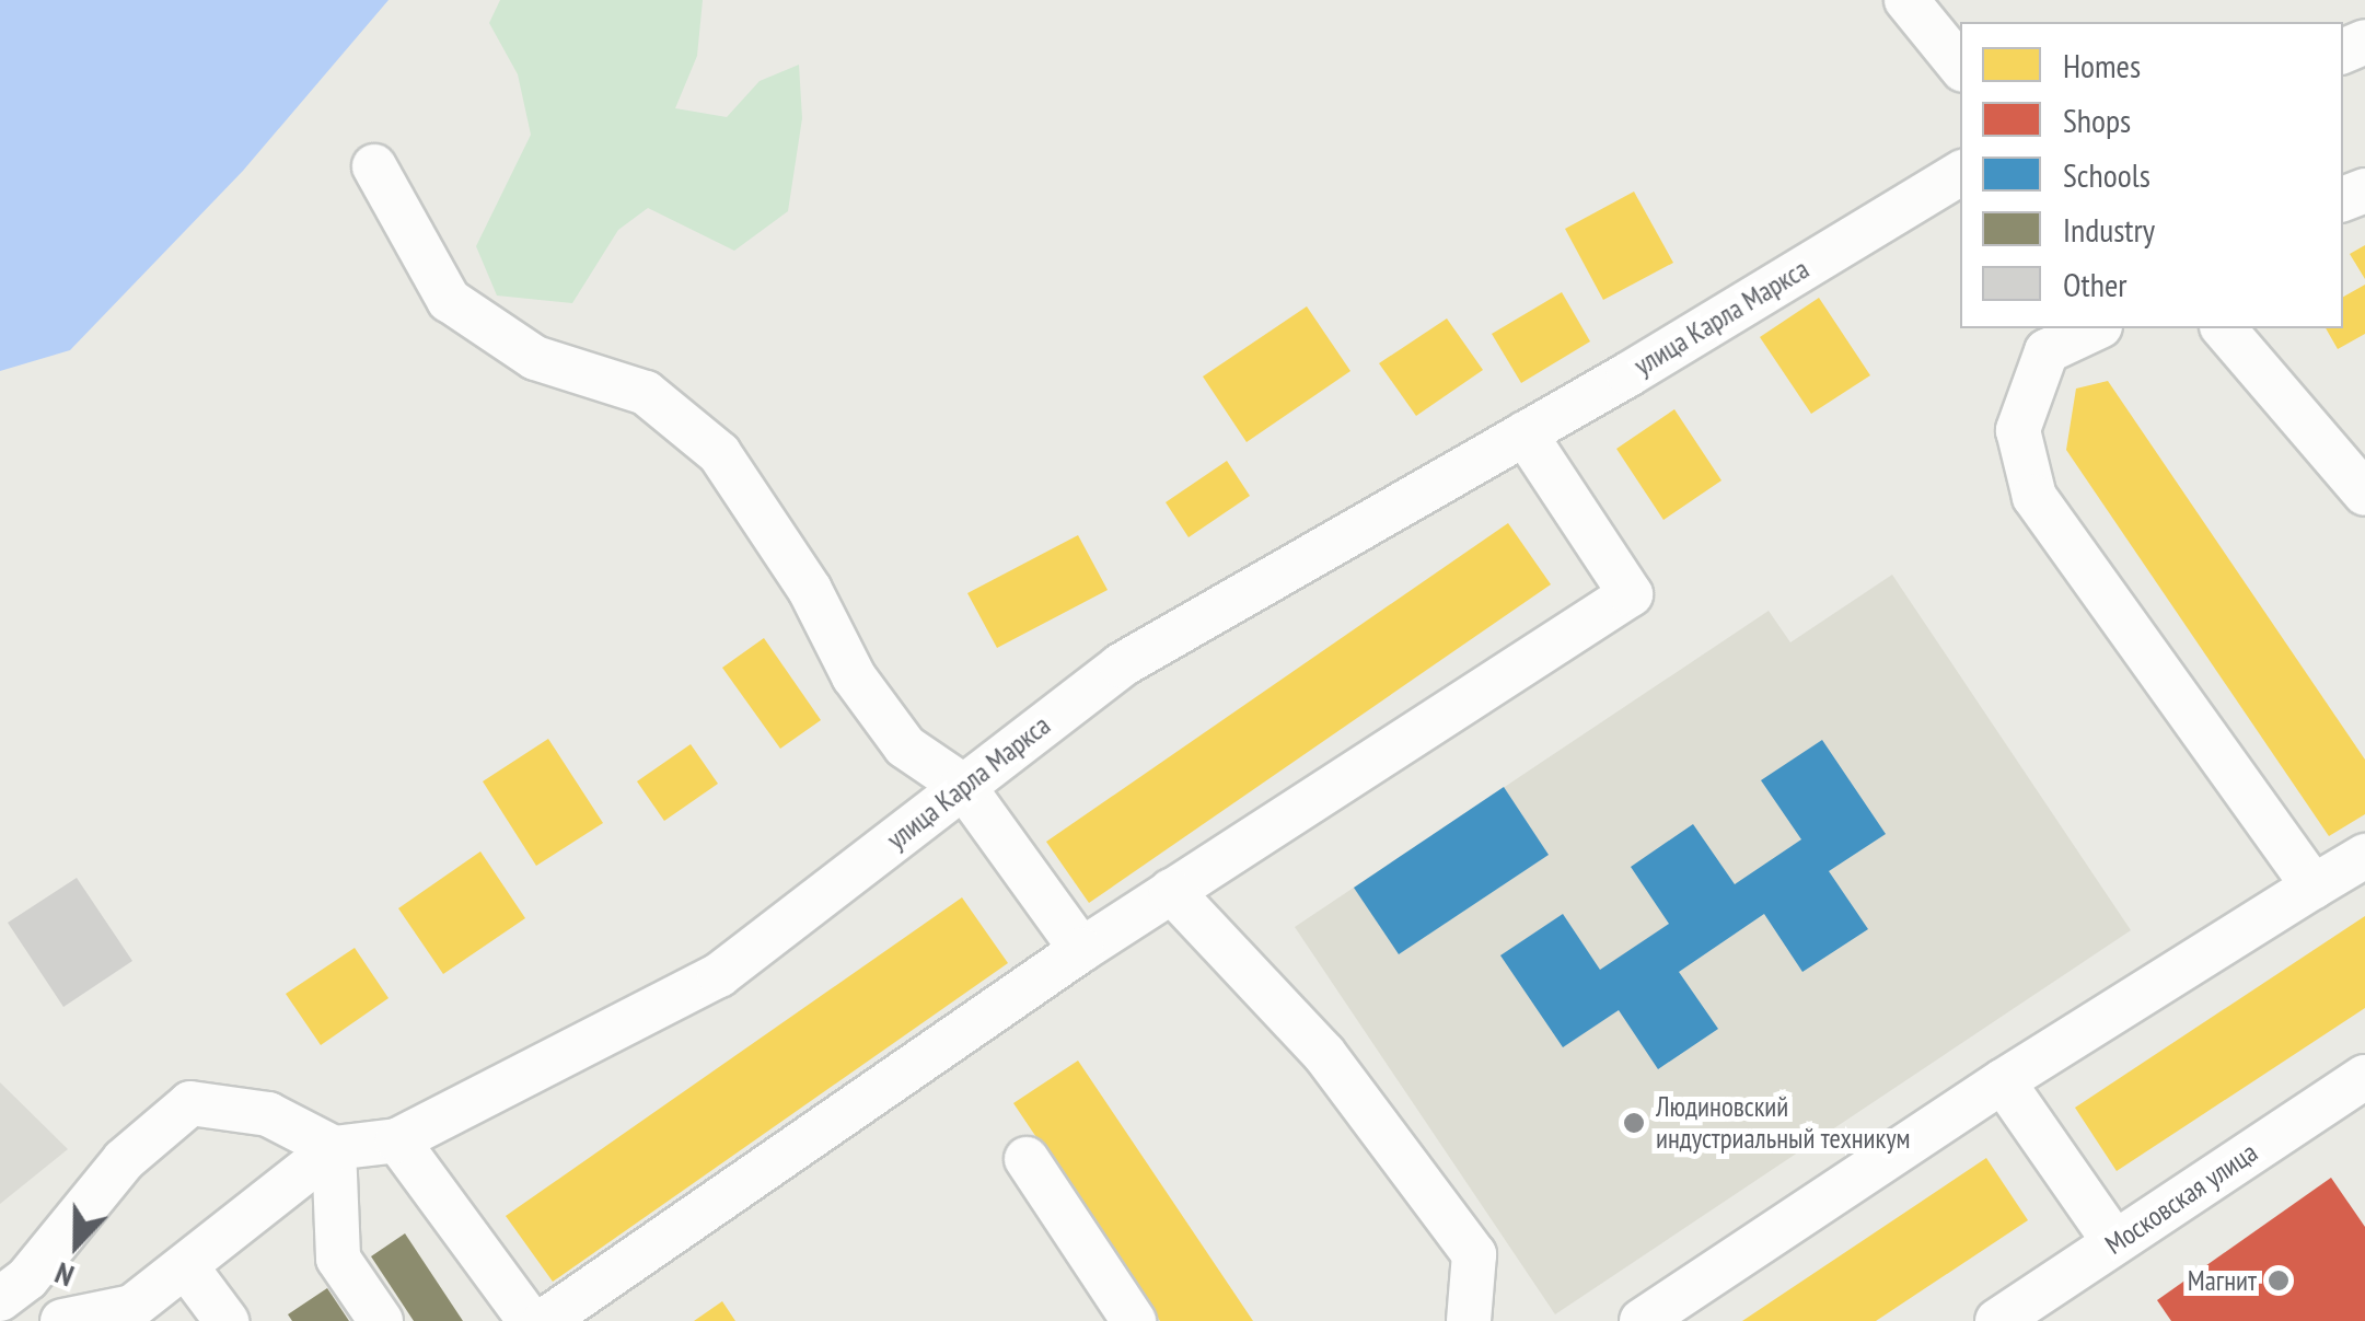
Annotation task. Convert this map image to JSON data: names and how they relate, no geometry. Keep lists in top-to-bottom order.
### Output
{
  "streets": {
    "street": ["улица Карла Маркса", "Московская улица"]
  },
  "places": ["Людиновский индустриальный техникум", "Магнит"],
  "legend": [
    "Homes",
    "Shops",
    "Schools",
    "Industry",
    "Other"
  ],
  "north": "bottom"
}
